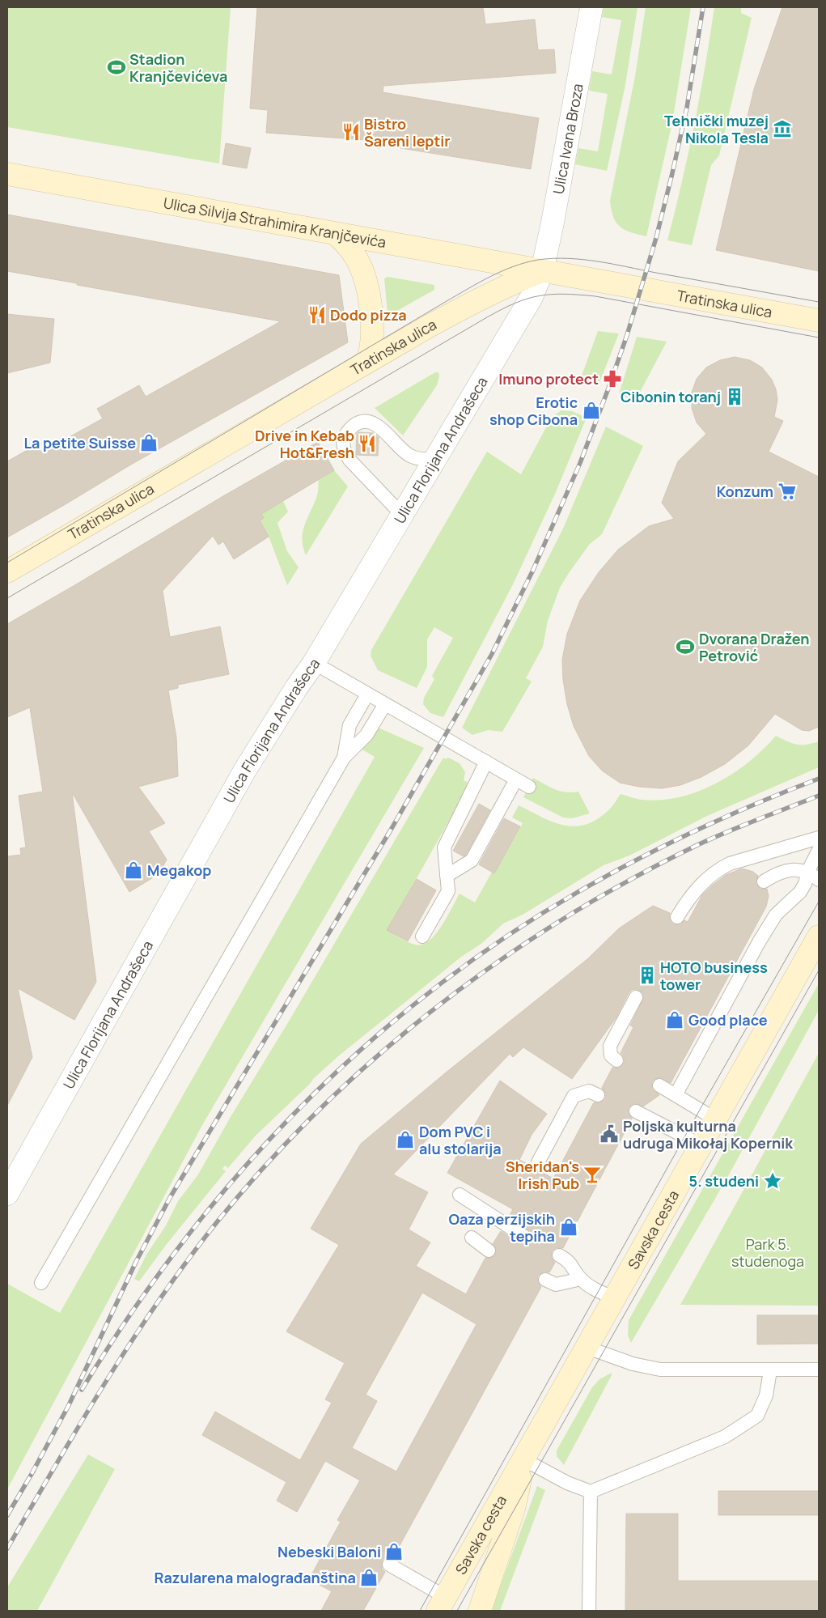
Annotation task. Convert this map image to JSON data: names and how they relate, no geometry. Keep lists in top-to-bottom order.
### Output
{
  "streets": {
    "street": [
      "Ulica Ivana Broza",
      "Ulica Silvija Strahimira Kranjčevića",
      "Tratinska ulica",
      "Ulica Florijana Andrašeca",
      "Savska cesta"
    ]
  },
  "crossings": [
    ["Ulica Ivana Broza", "Ulica Silvija Strahimira Kranjčevića"],
    ["Ulica Ivana Broza", "Tratinska ulica"],
    ["Ulica Ivana Broza", "Ulica Florijana Andrašeca"],
    ["Ulica Silvija Strahimira Kranjčevića", "Tratinska ulica"],
    ["Ulica Silvija Strahimira Kranjčevića", "Ulica Florijana Andrašeca"],
    ["Tratinska ulica", "Ulica Florijana Andrašeca"]
  ],
  "parks": ["Park 5. studenoga"],
  "places": {
    "sports": ["Stadion Kranjčevićeva", "Dvorana Dražen Petrović"],
    "museum": ["Tehnički muzej Nikola Tesla"],
    "restaurant": ["Bistro Šareni leptir", "Dodo pizza", "Drive in Kebab Hot&Fresh"],
    "pharmacy": ["Imuno protect"],
    "building": ["Cibonin toranj", "HOTO business tower"],
    "shop": [
      "Erotic shop Cibona",
      "La petite Suisse",
      "Megakop",
      "Good place",
      "Dom PVC i alu stolarija",
      "Oaza perzijskih tepiha",
      "Nebeski Baloni",
      "Razularena malograđanština"
    ],
    "supermarket": ["Konzum"],
    "public building": ["Poljska kulturna udruga Mikołaj Kopernik"],
    "bar": ["Sheridan's Irish Pub"],
    "place": ["5. studeni"]
  }
}
